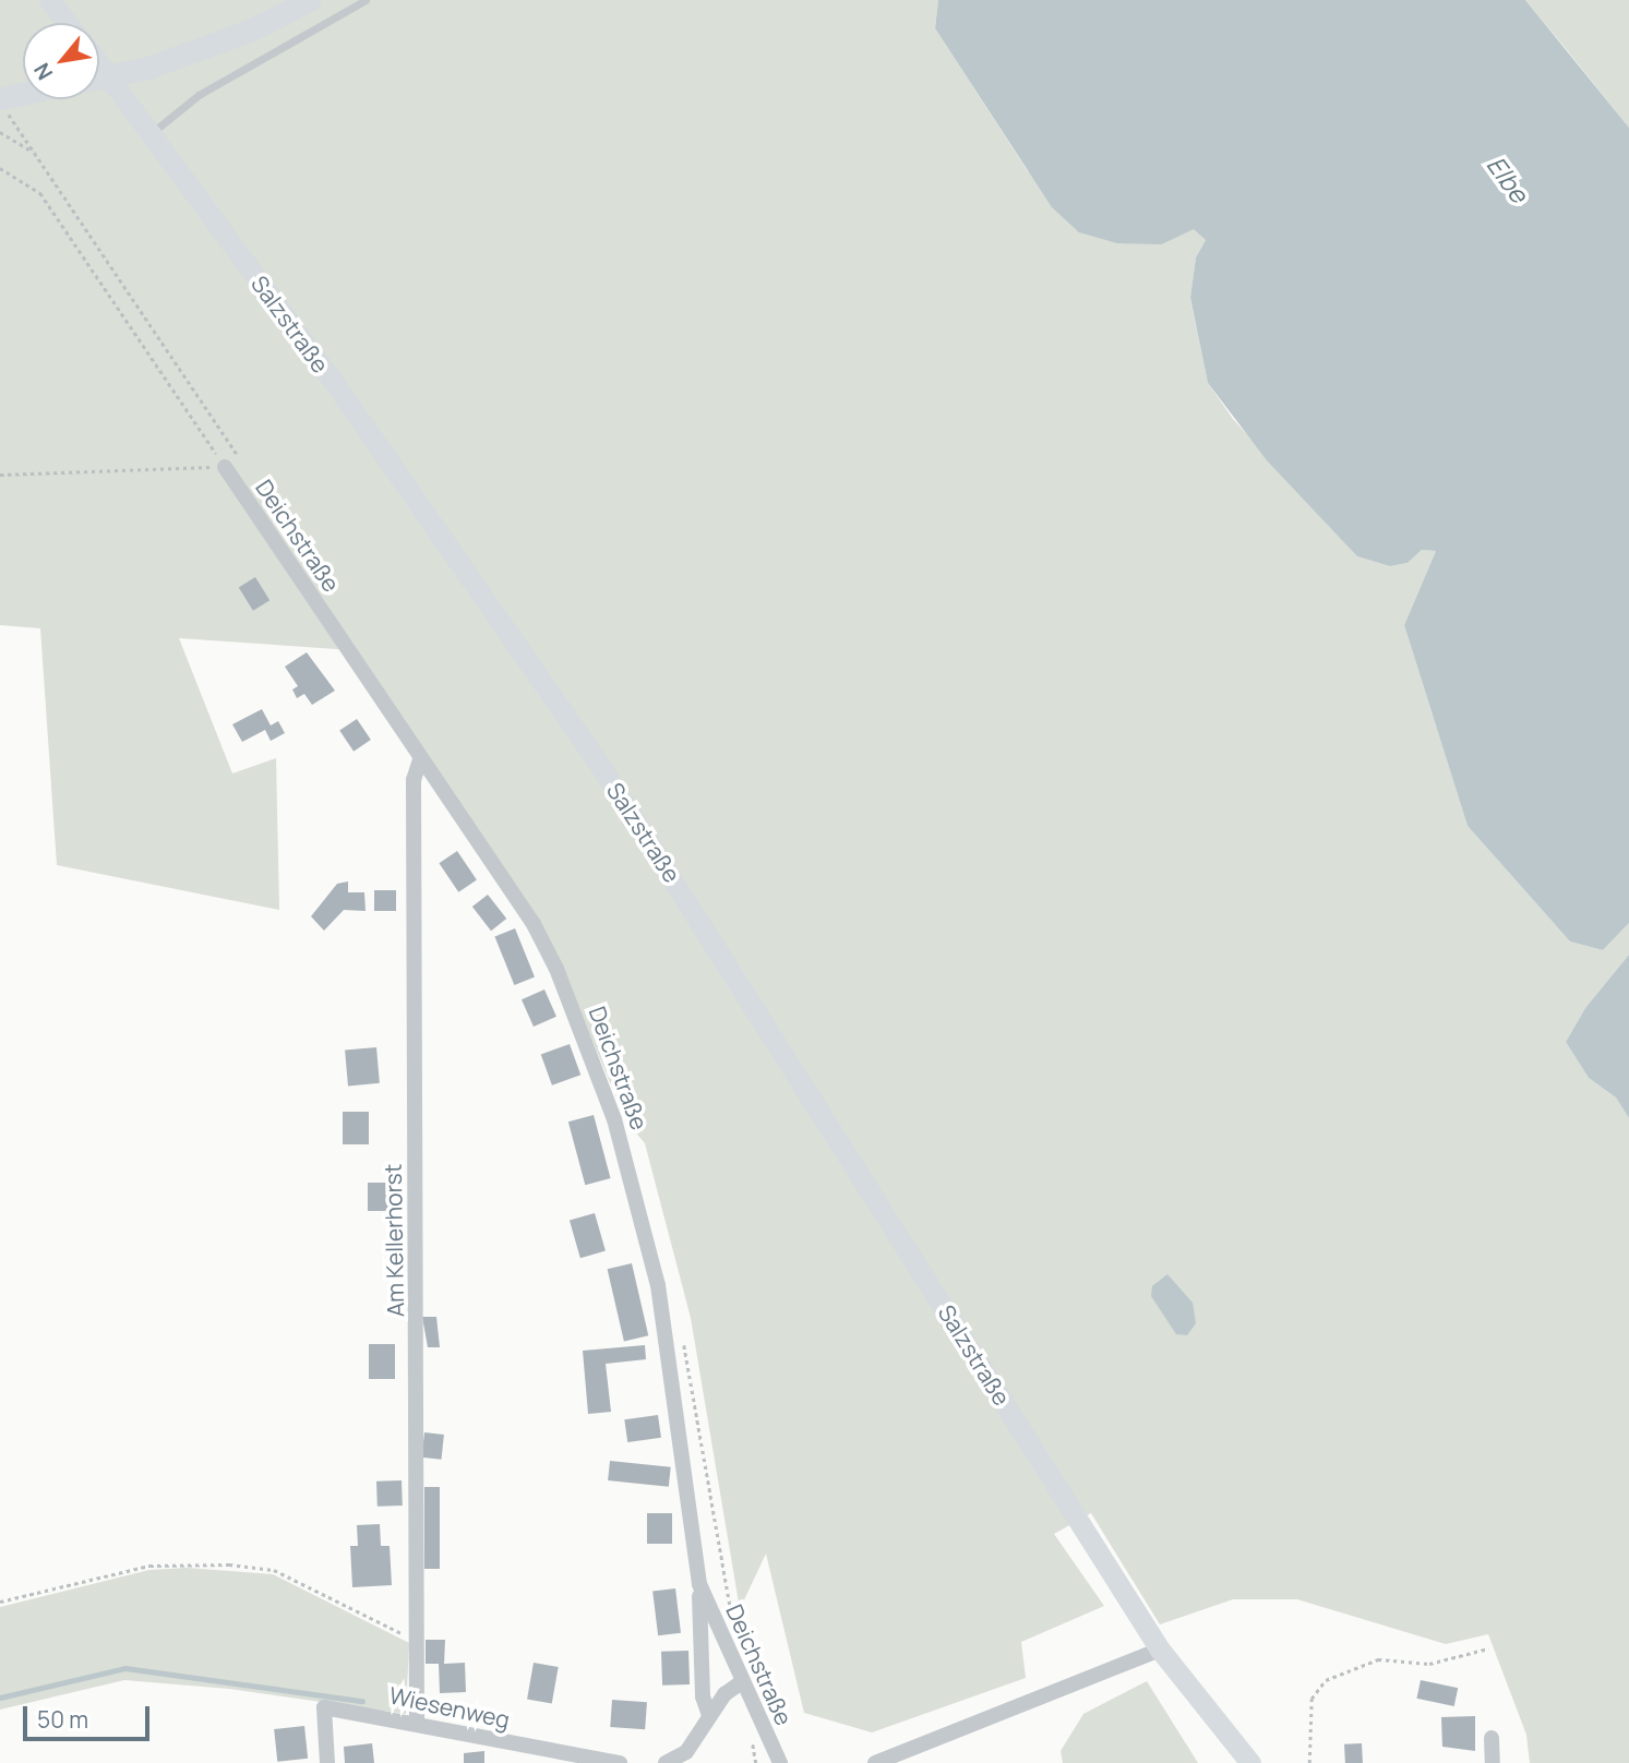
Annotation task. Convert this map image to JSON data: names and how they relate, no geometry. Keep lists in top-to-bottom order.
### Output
{
  "streets": {
    "street": [
      "Salzstraße",
      "Deichstraße",
      "Am Kellerhorst",
      "Wiesenweg"
    ]
  },
  "crossings": [
    ["Deichstraße", "Am Kellerhorst"],
    ["Am Kellerhorst", "Wiesenweg"]
  ],
  "water": ["Elbe"],
  "scale_bar": "50 m",
  "north": "bottom left"
}
